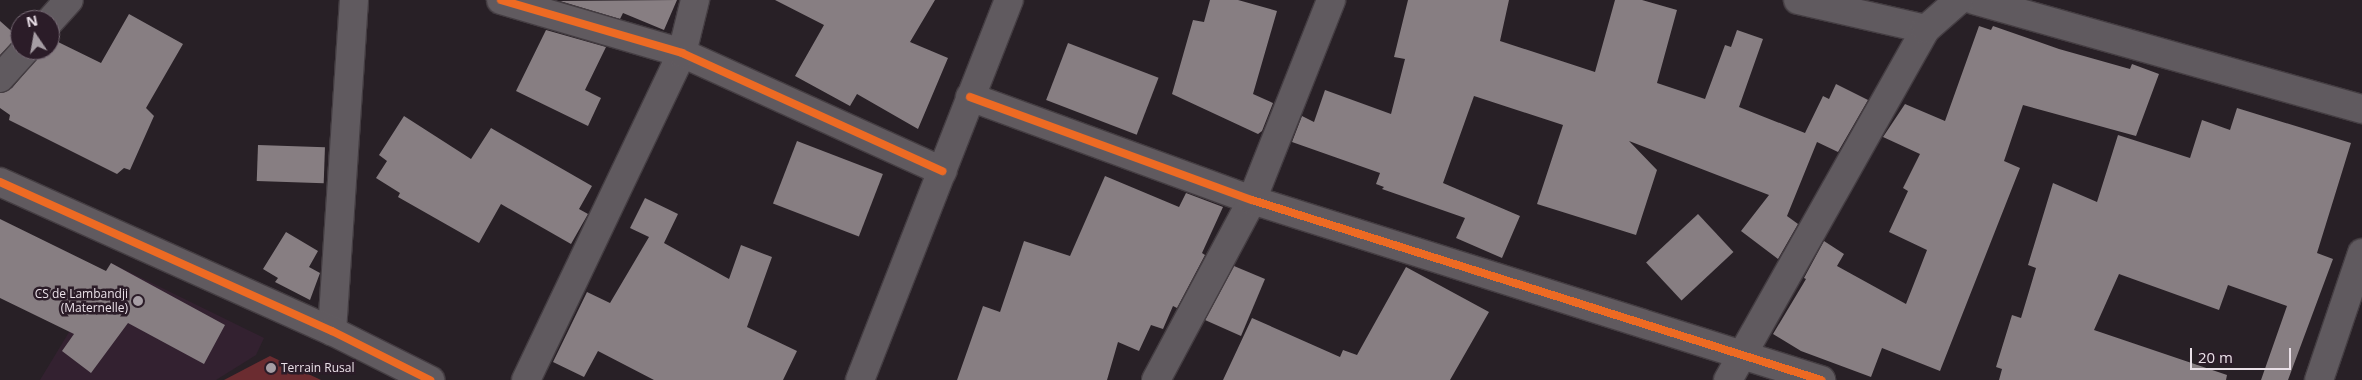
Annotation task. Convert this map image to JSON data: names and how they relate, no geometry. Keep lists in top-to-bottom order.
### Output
{
  "places": ["CS de Lambandji (Maternelle)", "Terrain Rusal"],
  "scale_bar": "20 m",
  "north": "top"
}
